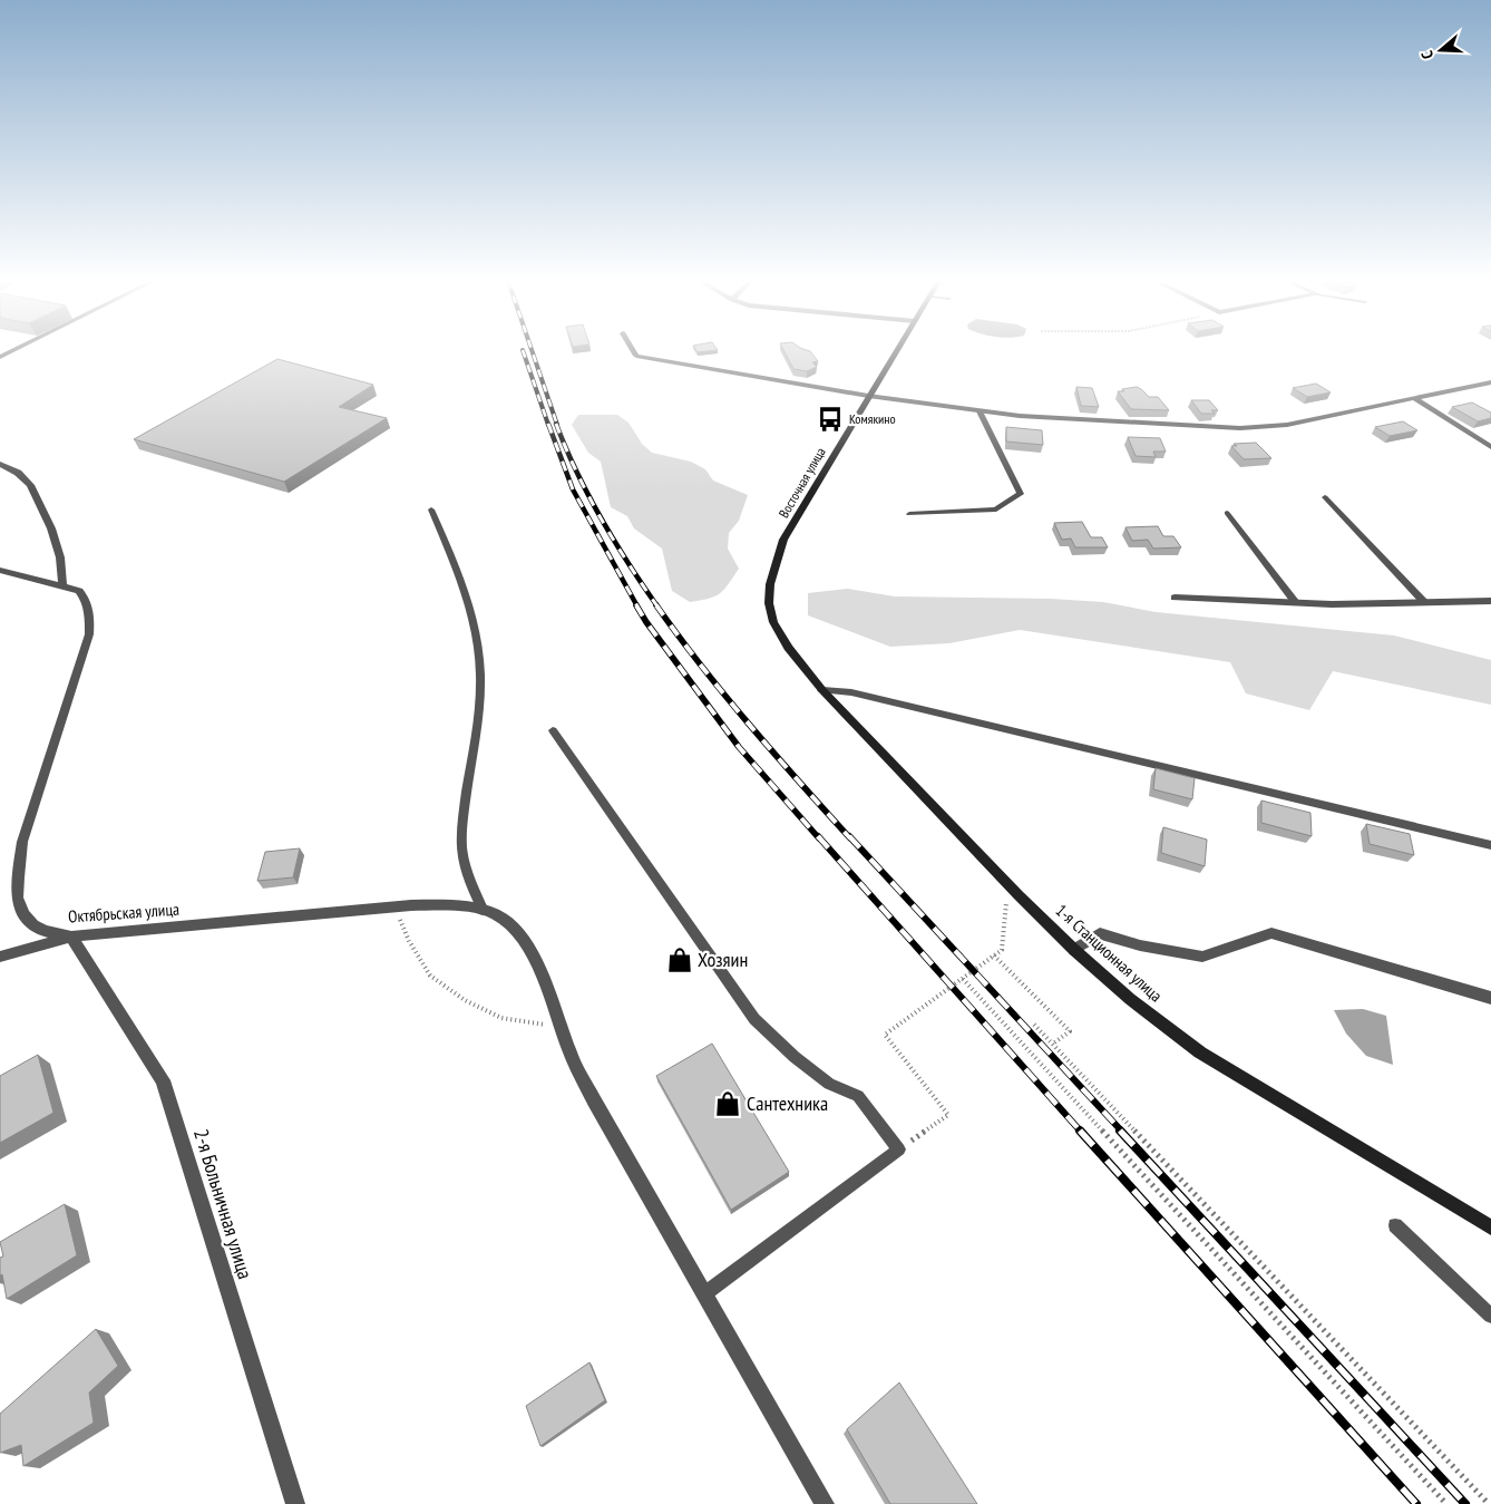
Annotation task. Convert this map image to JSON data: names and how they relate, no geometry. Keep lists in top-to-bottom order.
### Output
{
  "streets": {
    "main road": ["Восточная улица", "1-я Станционная улица"],
    "street": ["Октябрьская улица", "2-я Больничная улица"]
  },
  "crossings": [
    ["Восточная улица", "1-я Станционная улица"],
    ["Октябрьская улица", "2-я Больничная улица"]
  ],
  "places": {
    "bus stop": ["Комякино"],
    "shop": ["Хозяин", "Сантехника"]
  },
  "north": "left"
}
